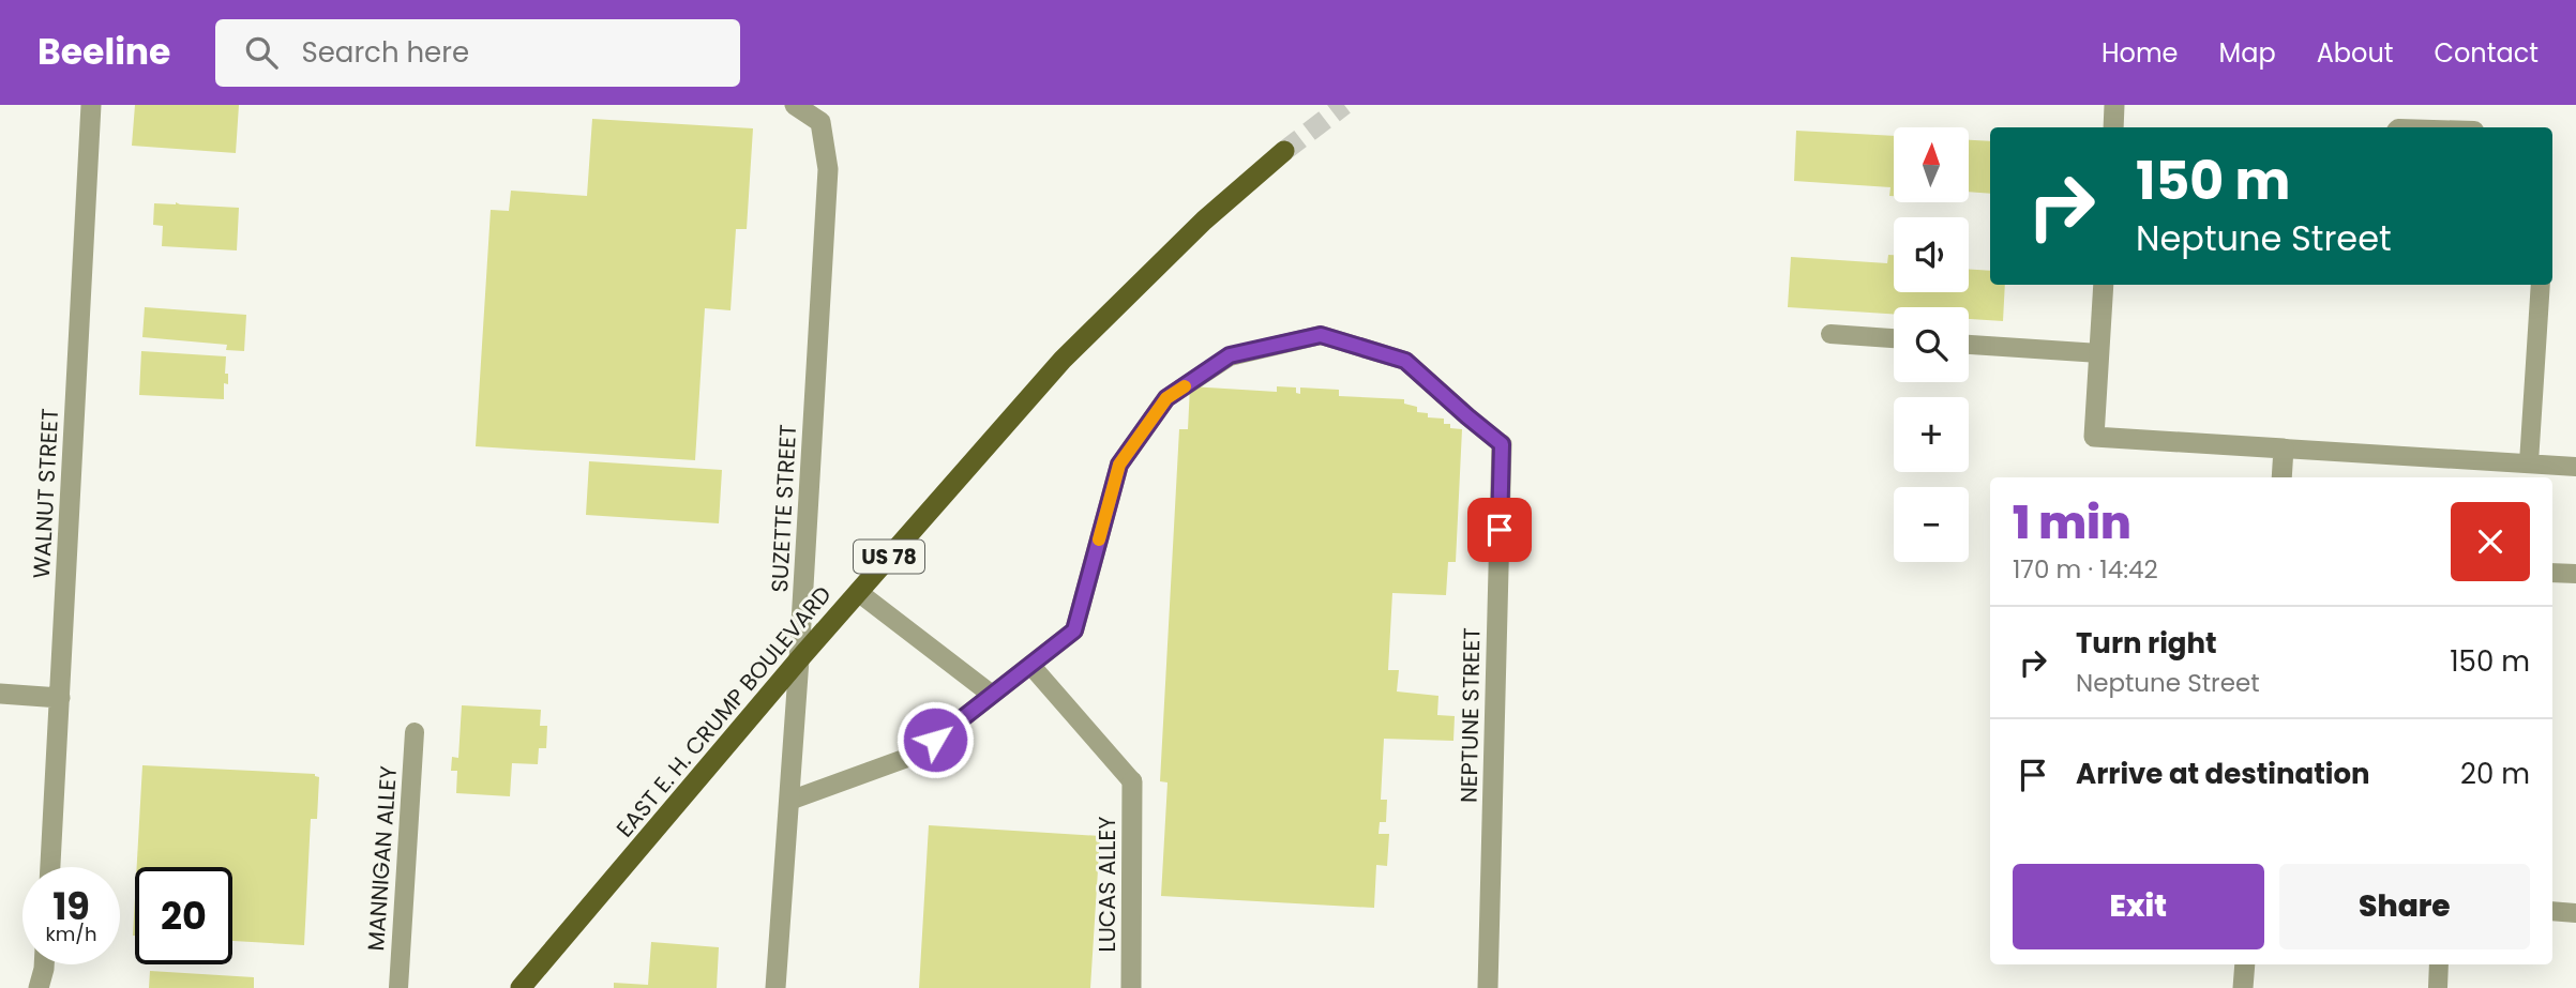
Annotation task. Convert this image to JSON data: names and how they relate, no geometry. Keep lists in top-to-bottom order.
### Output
{
  "streets": {
    "main road": ["US 78", "EAST E. H. CRUMP BOULEVARD"],
    "street": [
      "WALNUT STREET",
      "SUZETTE STREET",
      "NEPTUNE STREET",
      "LUCAS ALLEY"
    ],
    "lane": ["MANNIGAN ALLEY"]
  },
  "crossings": [
    ["SUZETTE STREET", "EAST E. H. CRUMP BOULEVARD"]
  ],
  "north": "top",
  "page": {
    "header": "Beeline",
    "search": "Search here",
    "nav": [
      "Home",
      "Map",
      "About",
      "Contact"
    ],
    "map_buttons": ["+", "−"],
    "turn": ["150 m", "Neptune Street"],
    "heading": ["1 min", "170 m · 14:42"],
    "list": [
      {
        "name": "Turn right",
        "note": "Neptune Street",
        "value": "150 m"
      },
      {
        "name": "Arrive at destination",
        "value": "20 m"
      }
    ],
    "buttons": ["Exit", "Share"],
    "speed": "19 km/h",
    "limit": "20"
  }
}
